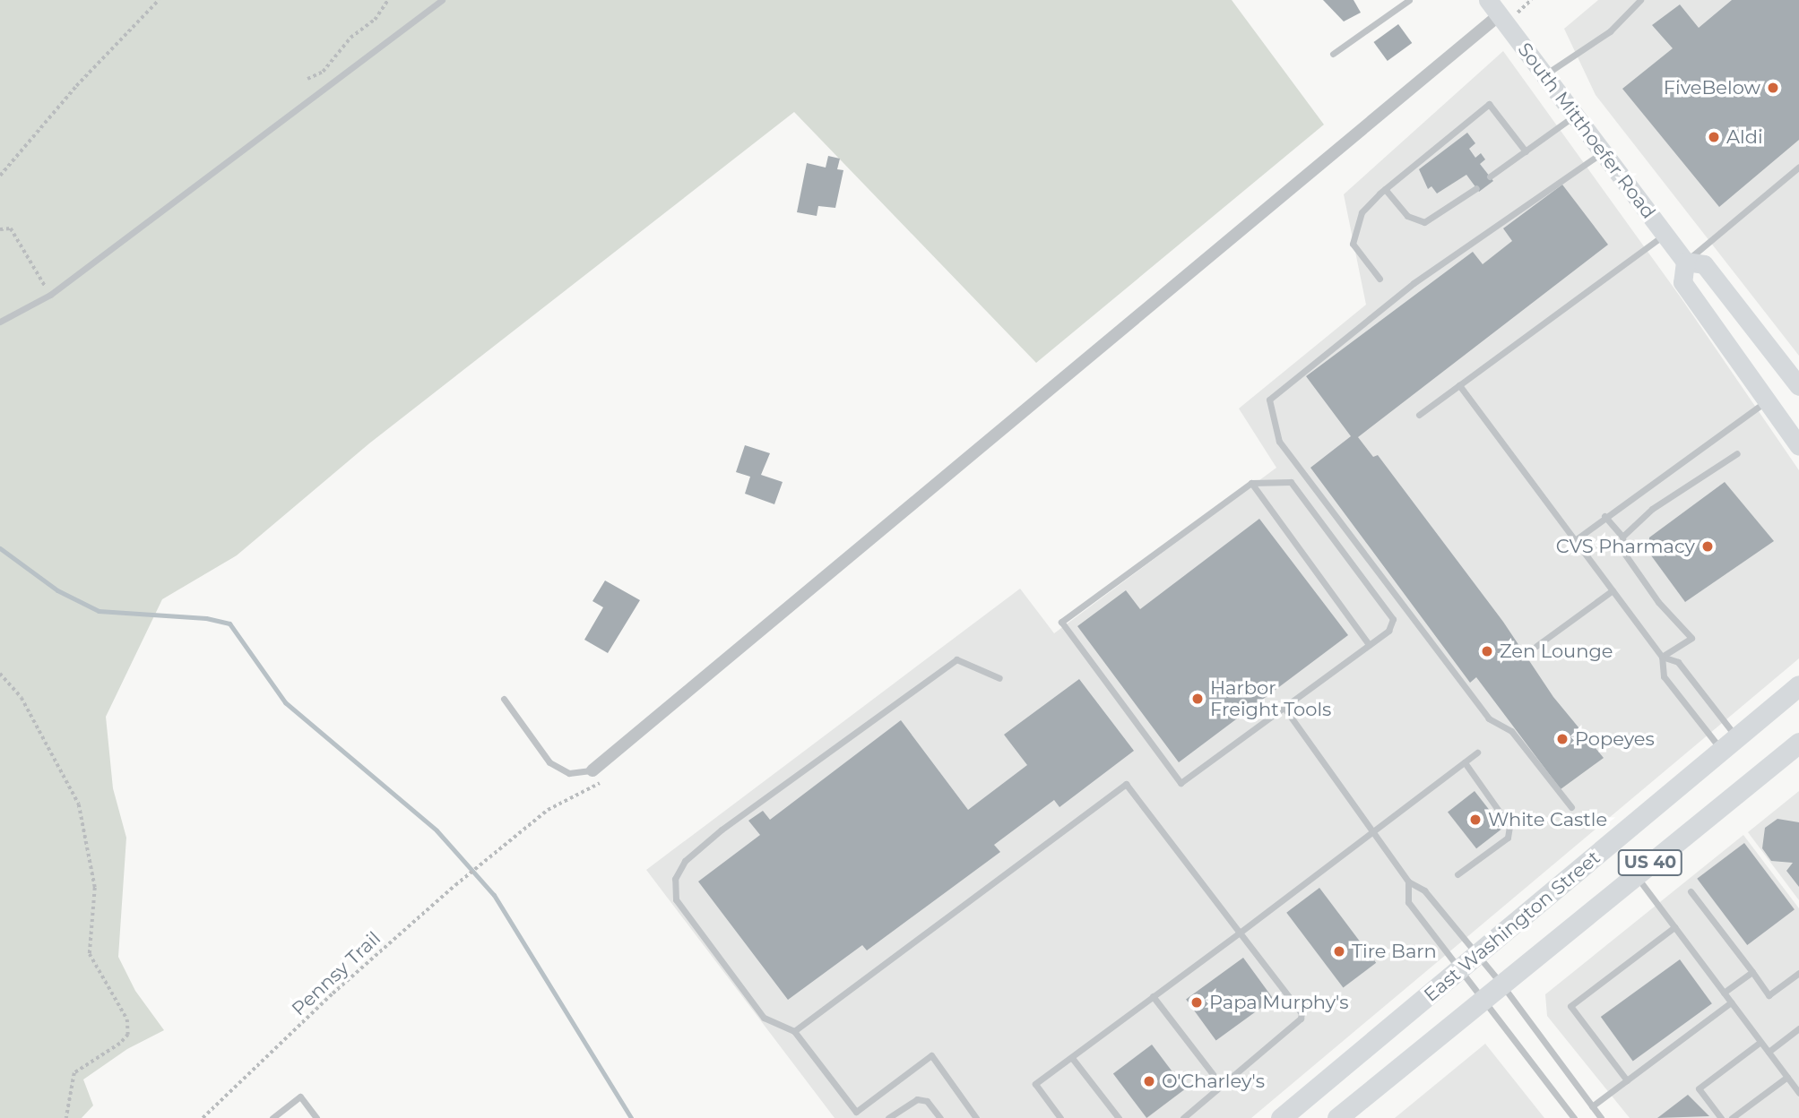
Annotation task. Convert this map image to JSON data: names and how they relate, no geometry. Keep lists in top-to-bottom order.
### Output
{
  "streets": {
    "main road": ["South Mitthoefer Road", "US 40", "East Washington Street"],
    "path": ["Pennsy Trail"]
  },
  "places": [
    "FiveBelow",
    "Aldi",
    "CVS Pharmacy",
    "Zen Lounge",
    "Harbor Freight Tools",
    "Popeyes",
    "White Castle",
    "Tire Barn",
    "Papa Murphy's",
    "O'Charley's"
  ]
}
